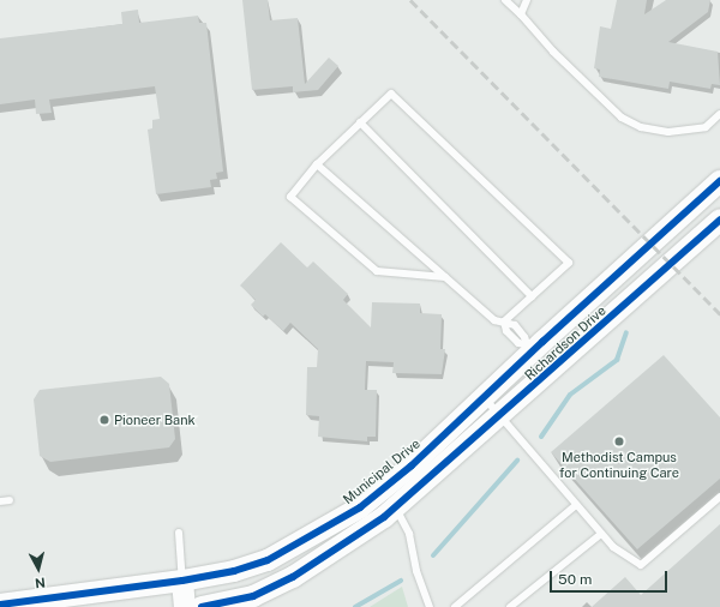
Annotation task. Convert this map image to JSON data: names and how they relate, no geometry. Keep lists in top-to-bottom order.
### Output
{
  "streets": {
    "street": ["Richardson Drive", "Municipal Drive"]
  },
  "crossings": [
    ["Richardson Drive", "Municipal Drive"]
  ],
  "places": ["Pioneer Bank", "Methodist Campus for Continuing Care"],
  "scale_bar": "50 m",
  "north": "bottom"
}
